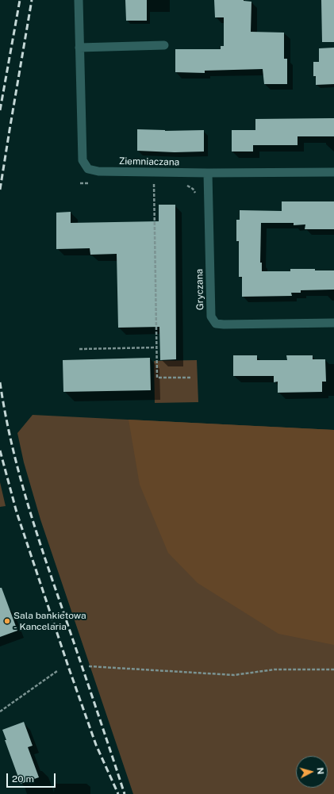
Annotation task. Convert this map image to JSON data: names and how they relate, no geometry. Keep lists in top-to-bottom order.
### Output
{
  "streets": {
    "street": ["Ziemniaczana", "Gryczana"]
  },
  "crossings": [
    ["Ziemniaczana", "Gryczana"]
  ],
  "places": ["Sala bankietowa - Kancelaria"],
  "scale_bar": "20 m",
  "north": "right"
}
